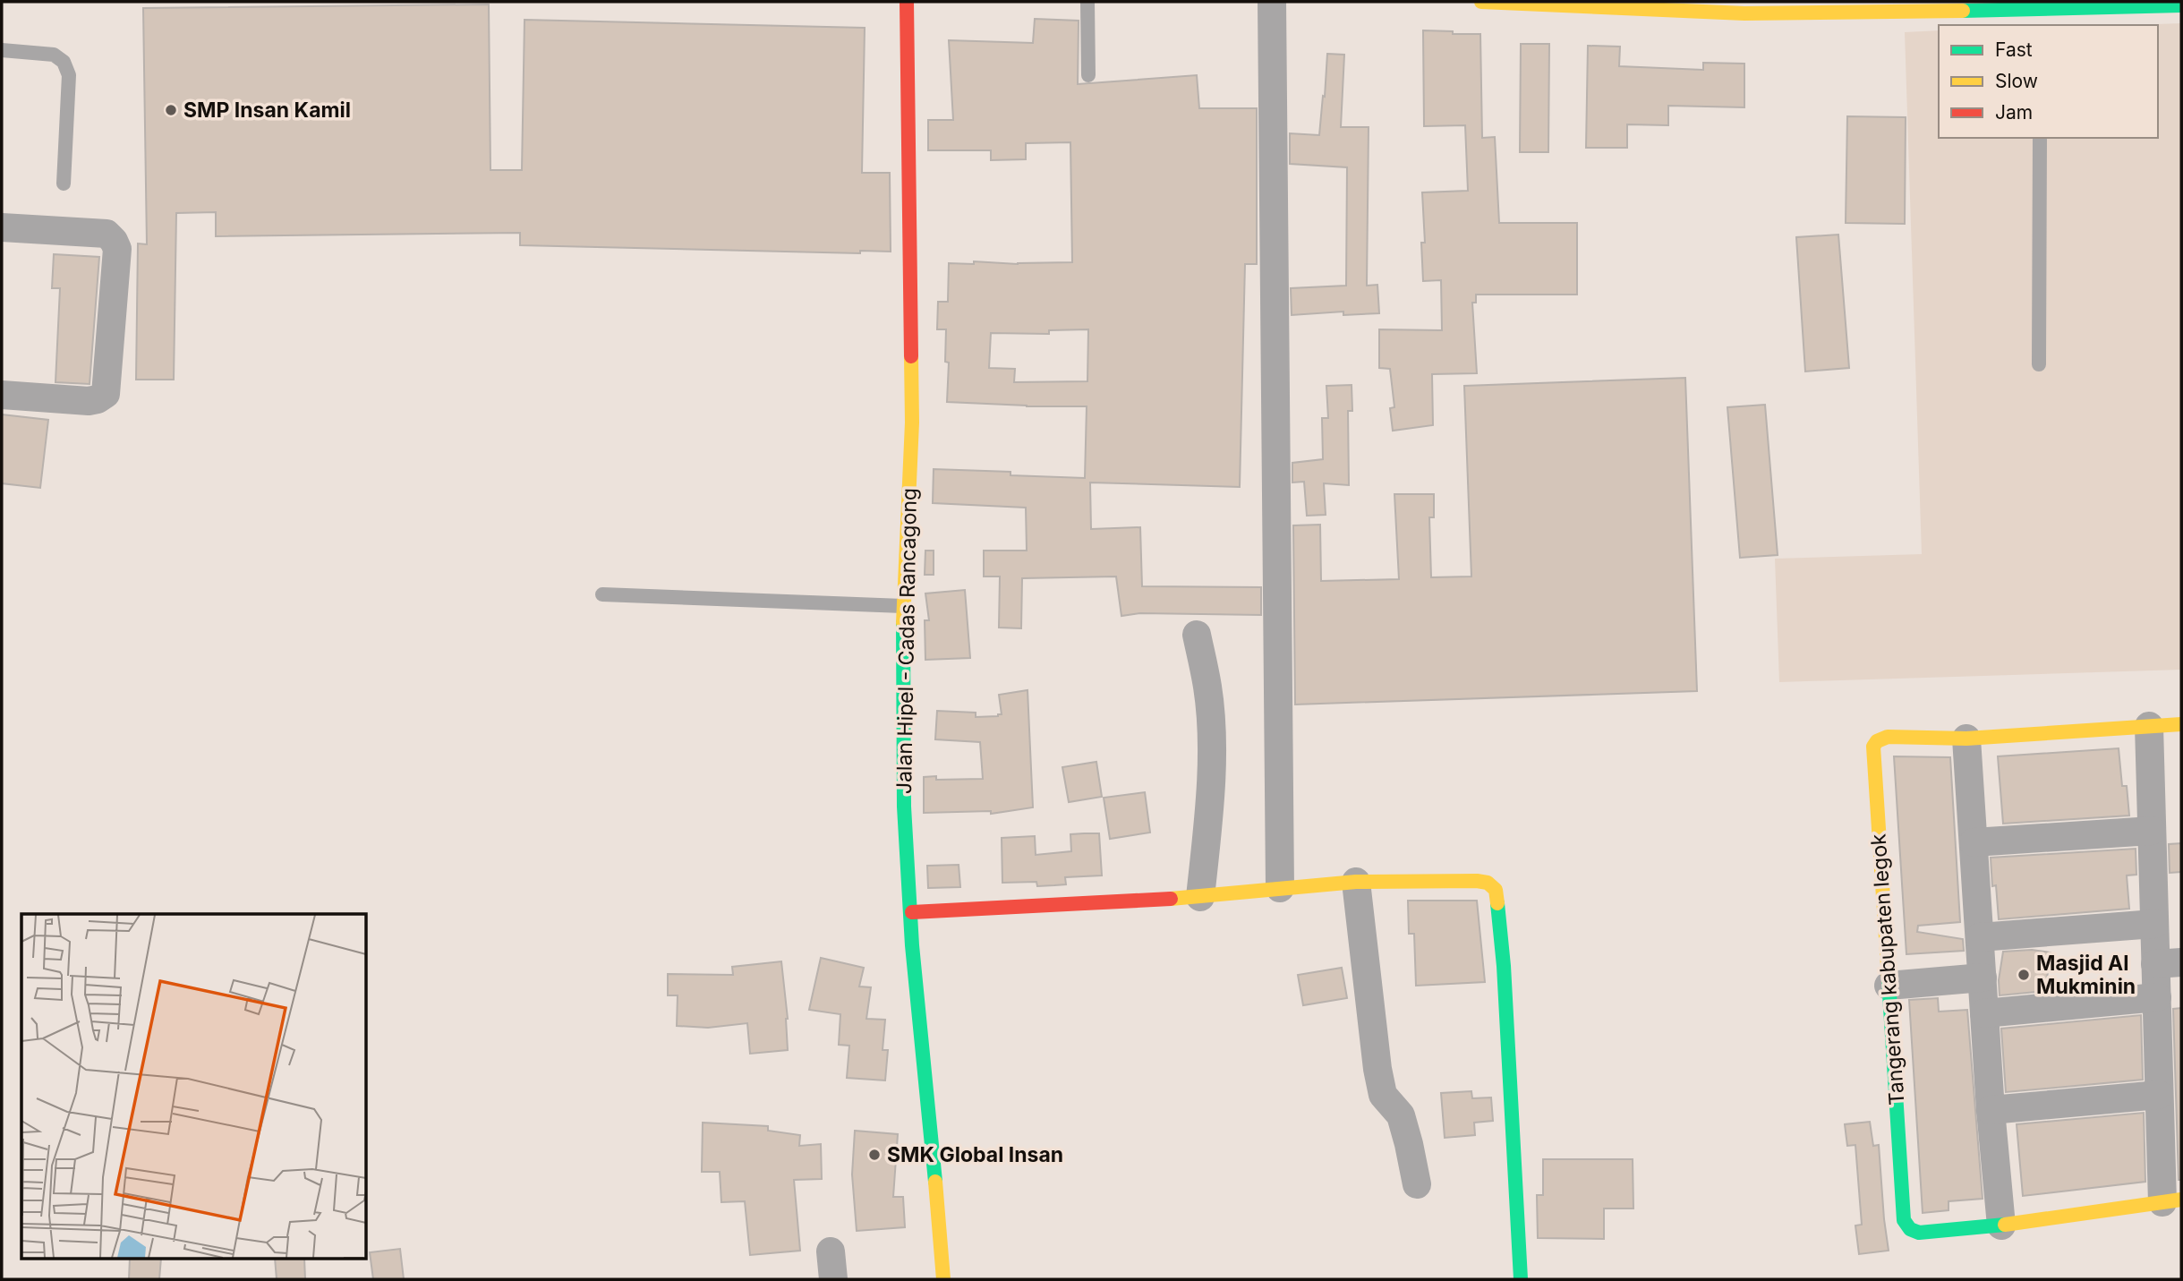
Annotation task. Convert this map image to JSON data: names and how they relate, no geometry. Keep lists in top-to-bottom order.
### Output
{
  "streets": {
    "street": ["Jalan Hipel - Cadas Rancagong", "Tangerang kabupaten legok"]
  },
  "places": ["SMP Insan Kamil", "Masjid Al Mukminin", "SMK Global Insan"],
  "legend": ["Fast", "Slow", "Jam"]
}
